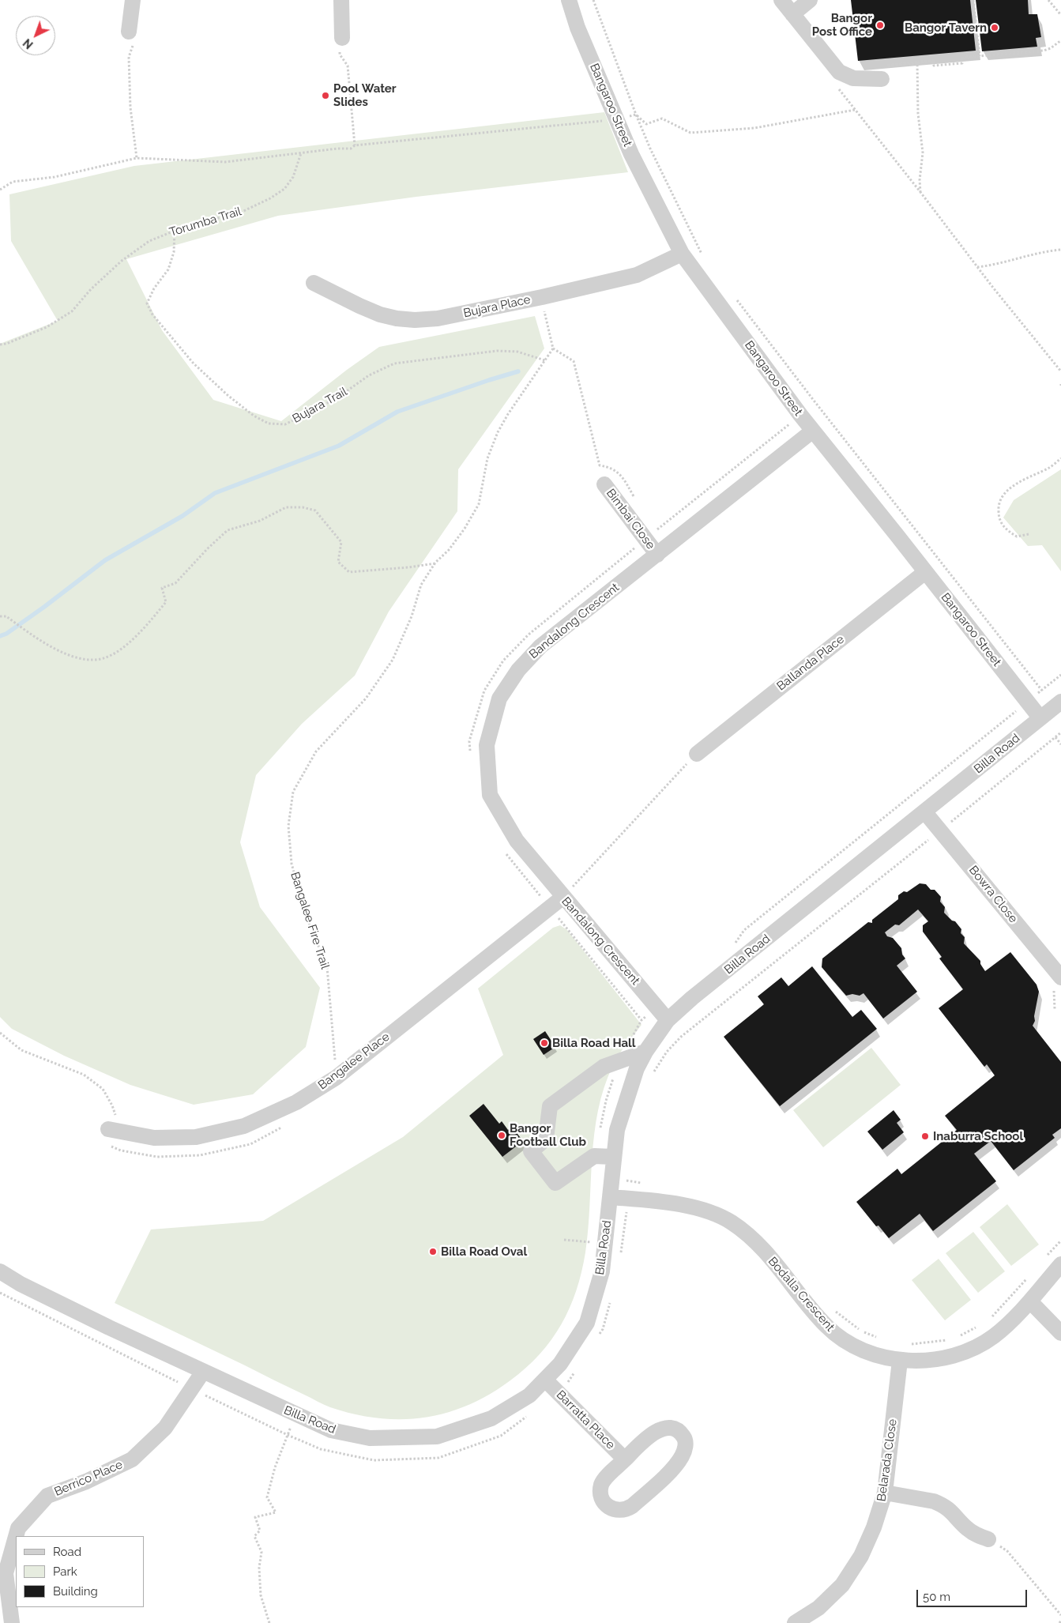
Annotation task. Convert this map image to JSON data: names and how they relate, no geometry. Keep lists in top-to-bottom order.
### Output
{
  "streets": {
    "street": [
      "Bangaroo Street",
      "Bujara Place",
      "Bimbai Close",
      "Bandalong Crescent",
      "Ballanda Place",
      "Billa Road",
      "Bowra Close",
      "Bangalee Place",
      "Bodalla Crescent",
      "Barratta Place",
      "Belarada Close",
      "Berrico Place"
    ],
    "path": ["Torumba Trail", "Bujara Trail", "Bangalee Fire Trail"]
  },
  "crossings": [
    ["Bangaroo Street", "Bujara Place"],
    ["Bangaroo Street", "Bandalong Crescent"],
    ["Bangaroo Street", "Ballanda Place"],
    ["Bangaroo Street", "Billa Road"],
    ["Torumba Trail", "Bujara Trail"],
    ["Bujara Trail", "Bangalee Fire Trail"],
    ["Bimbai Close", "Bandalong Crescent"],
    ["Bandalong Crescent", "Billa Road"],
    ["Bandalong Crescent", "Bangalee Place"],
    ["Billa Road", "Bowra Close"],
    ["Billa Road", "Bodalla Crescent"],
    ["Billa Road", "Barratta Place"],
    ["Billa Road", "Berrico Place"],
    ["Bangalee Fire Trail", "Bangalee Place"],
    ["Bodalla Crescent", "Belarada Close"]
  ],
  "places": [
    "Bangor Post Office",
    "Bangor Tavern",
    "Pool Water Slides",
    "Billa Road Hall",
    "Bangor Football Club",
    "Inaburra School",
    "Billa Road Oval"
  ],
  "legend": ["Road", "Park", "Building"],
  "scale_bar": "50 m",
  "north": "bottom left"
}
